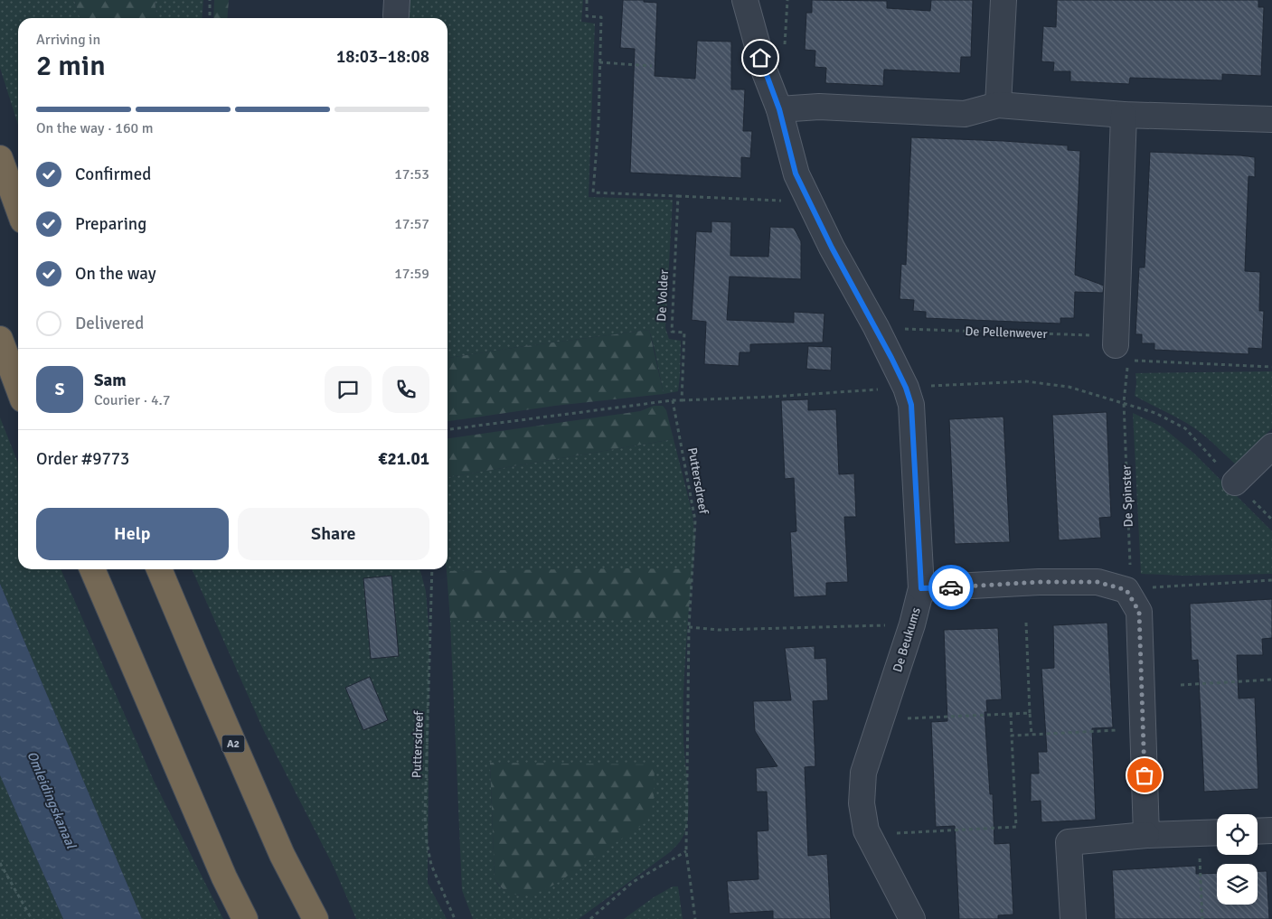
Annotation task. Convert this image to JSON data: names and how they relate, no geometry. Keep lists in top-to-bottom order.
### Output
{
  "streets": {
    "highway": ["A2"],
    "street": ["De Beukums"],
    "path": [
      "De Volder",
      "De Pellenwever",
      "Puttersdreef",
      "De Spinster"
    ]
  },
  "crossings": [
    ["De Pellenwever", "De Spinster"],
    ["De Pellenwever", "De Beukums"]
  ],
  "water": ["Omleidingskanaal"],
  "page": {
    "heading": ["2 min", "Arriving in", "18:03–18:08"],
    "panel": [
      "Sam",
      "Courier · 4.7",
      "Order #9773",
      "€21.01"
    ],
    "bar": "On the way · 160 m",
    "list": [
      ["Confirmed", "17:53"],
      ["Preparing", "17:57"],
      ["On the way", "17:59"],
      "Delivered"
    ],
    "round": "S",
    "buttons": ["Help", "Share"]
  }
}
